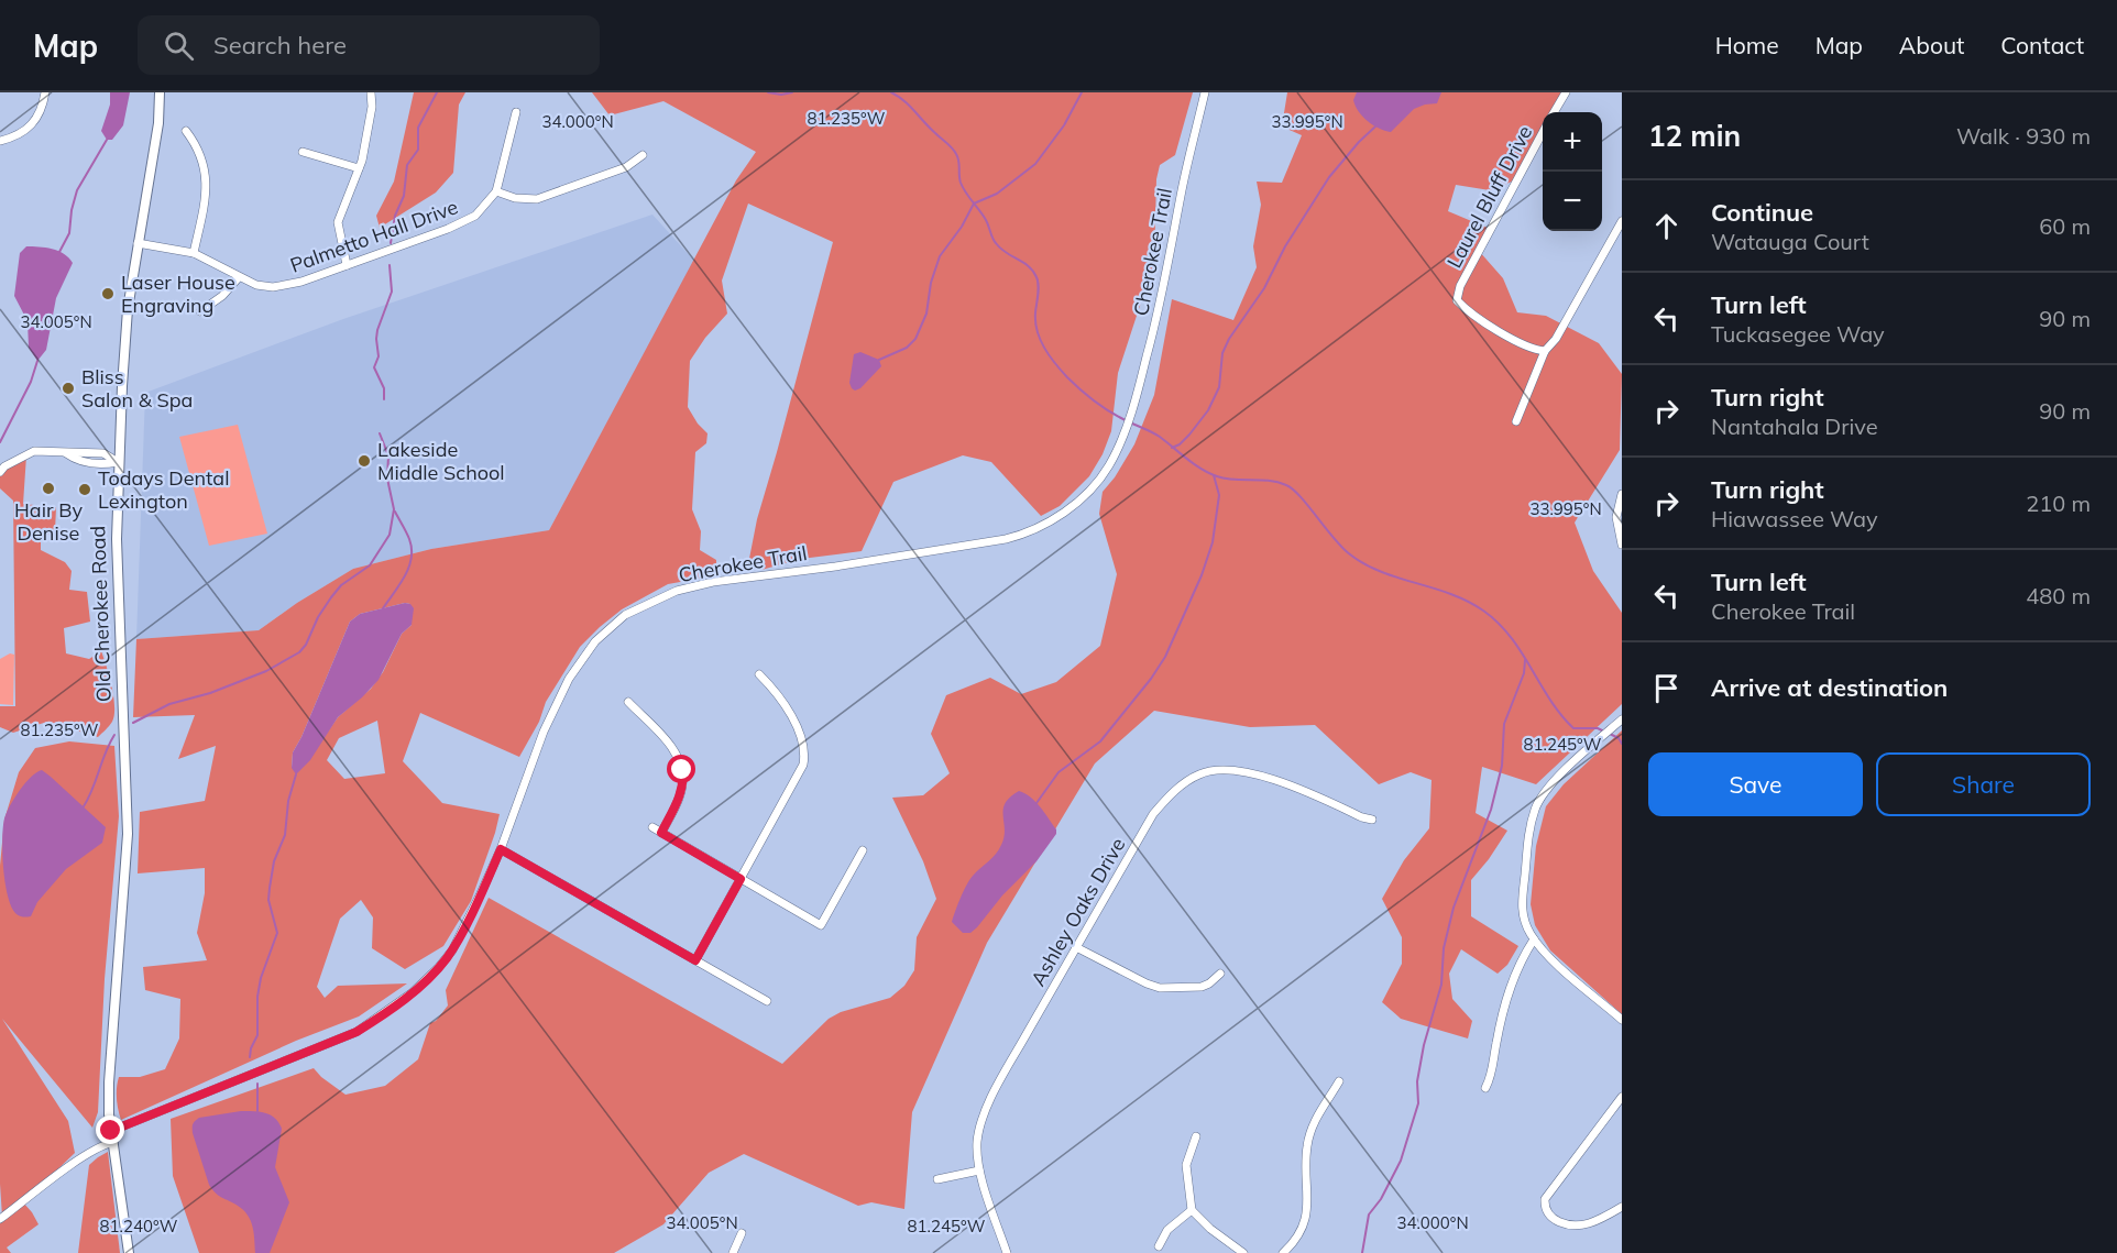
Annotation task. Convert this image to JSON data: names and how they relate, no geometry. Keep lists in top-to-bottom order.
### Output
{
  "streets": {
    "street": [
      "Laurel Bluff Drive",
      "Palmetto Hall Drive",
      "Cherokee Trail",
      "Old Cherokee Road",
      "Ashley Oaks Drive"
    ]
  },
  "crossings": [
    ["Palmetto Hall Drive", "Old Cherokee Road"],
    ["Cherokee Trail", "Old Cherokee Road"]
  ],
  "places": [
    "Laser House Engraving",
    "Bliss Salon & Spa",
    "Lakeside Middle School",
    "Hair By Denise",
    "Todays Dental Lexington"
  ],
  "page": {
    "header": "Map",
    "search": "Search here",
    "nav": [
      "Home",
      "Map",
      "About",
      "Contact"
    ],
    "heading": ["12 min", "Walk · 930 m"],
    "map_buttons": ["+", "−"],
    "list": [
      ["Continue", "Watauga Court", "60 m"],
      ["Turn left", "Tuckasegee Way", "90 m"],
      ["Turn right", "Nantahala Drive", "90 m"],
      ["Turn right", "Hiawassee Way", "210 m"],
      ["Turn left", "Cherokee Trail", "480 m"],
      "Arrive at destination"
    ],
    "buttons": ["Save", "Share"]
  },
  "coordinates": [
    "81.235°W",
    "34.000°N",
    "33.995°N",
    "34.005°N",
    "81.245°W",
    "81.240°W"
  ]
}
